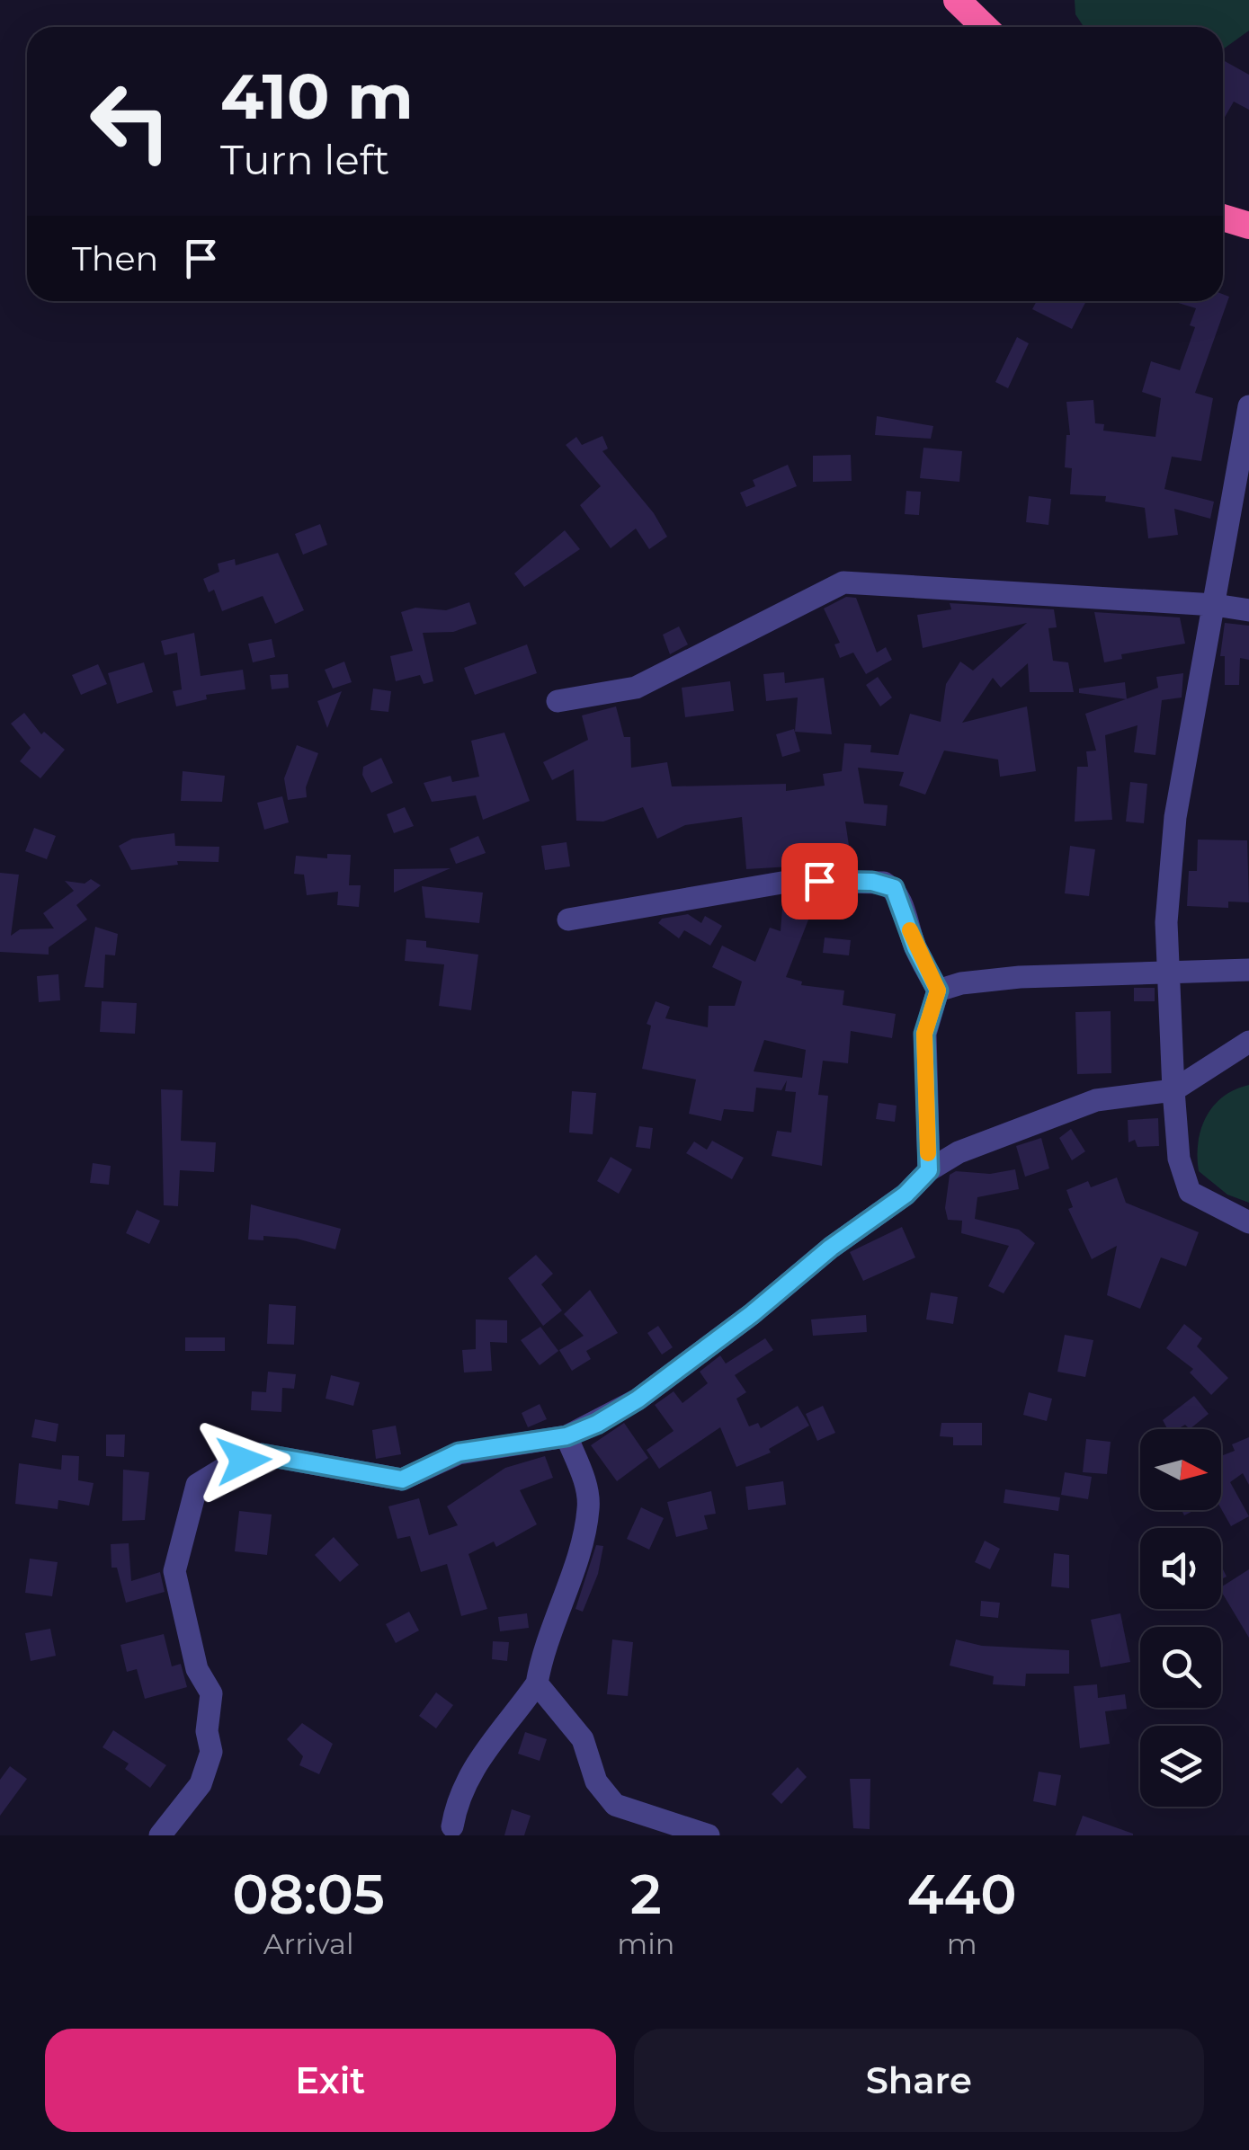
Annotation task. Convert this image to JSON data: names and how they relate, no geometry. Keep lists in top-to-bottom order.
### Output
{
  "north": "right",
  "page": {
    "turn": ["410 m", "Turn left"],
    "then": "Then",
    "eta": [
      "08:05",
      "Arrival",
      "2",
      "min",
      "440",
      "m"
    ],
    "buttons": ["Exit", "Share"]
  }
}
